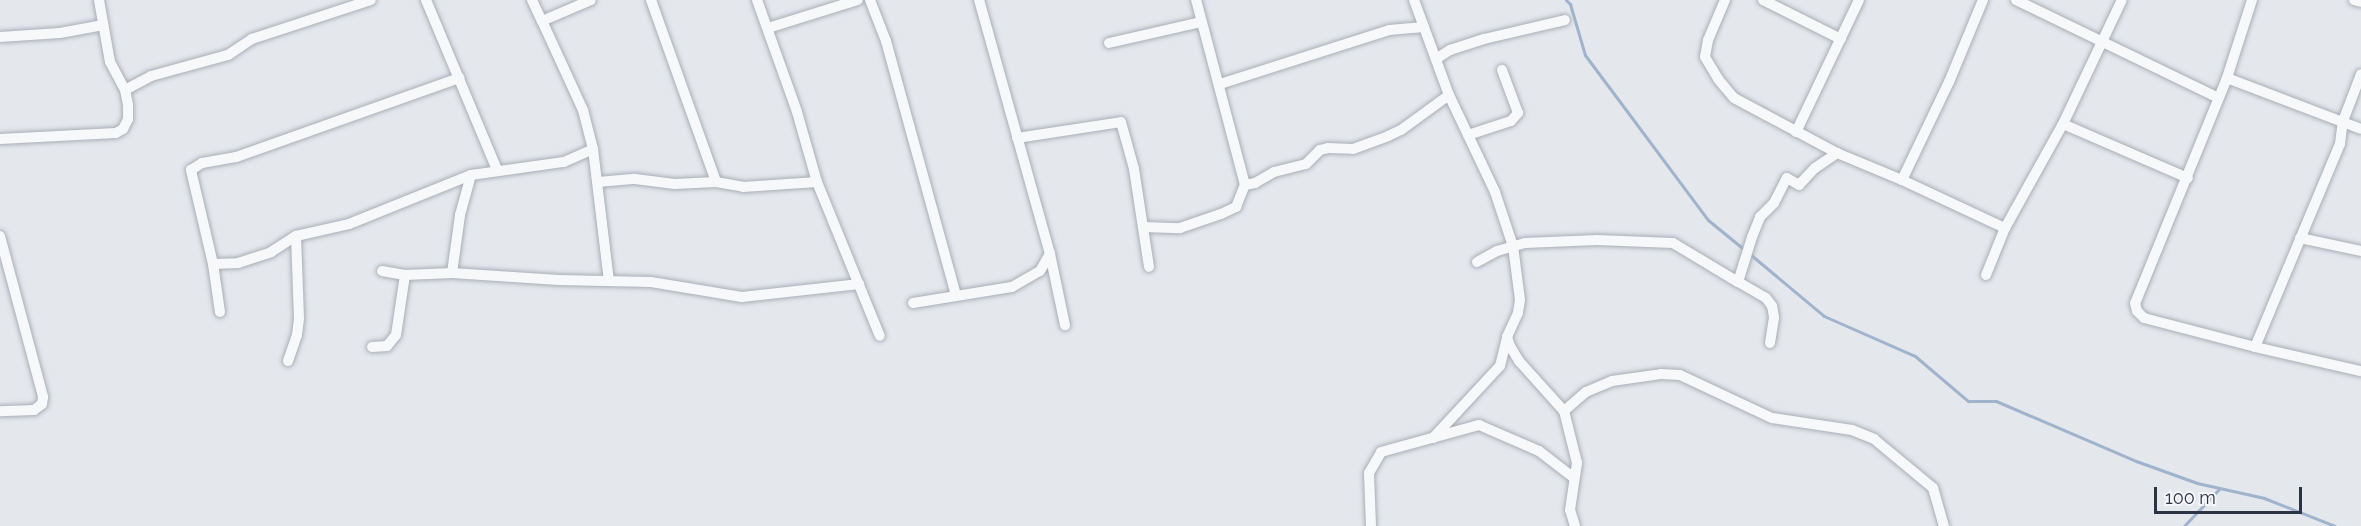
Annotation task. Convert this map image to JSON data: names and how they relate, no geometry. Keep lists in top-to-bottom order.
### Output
{
  "scale_bar": "100 m"
}
